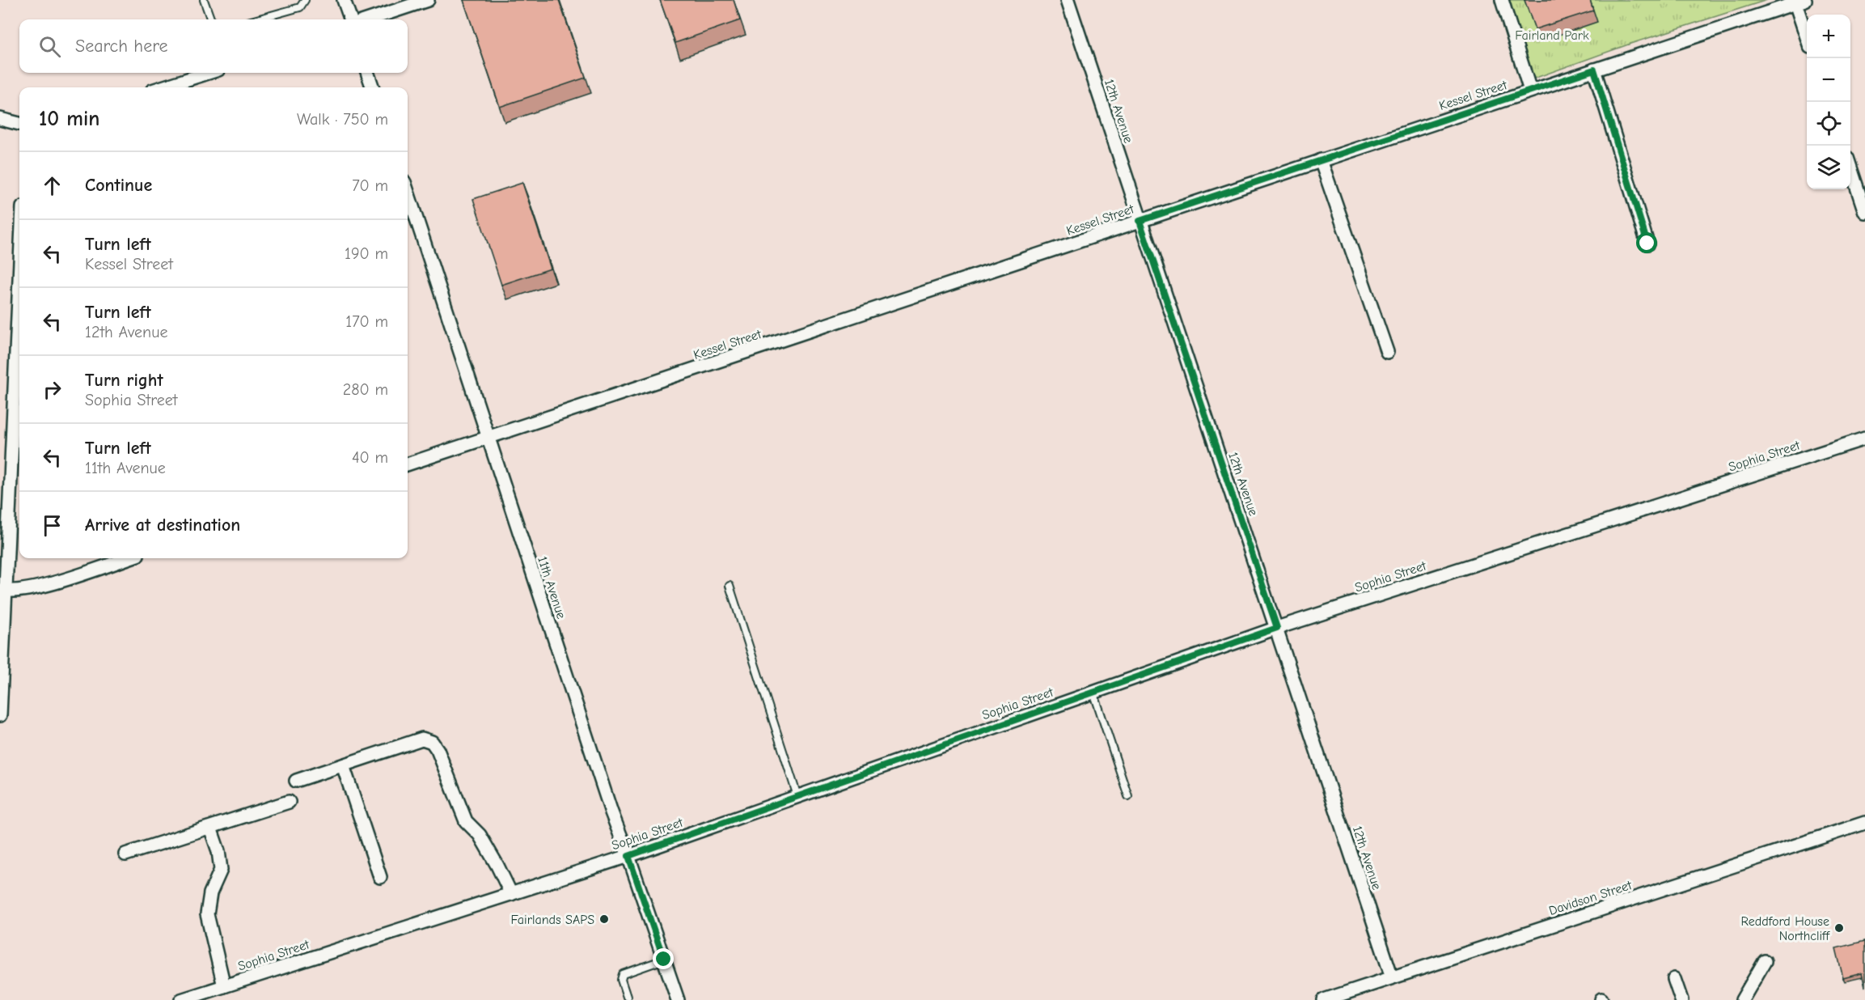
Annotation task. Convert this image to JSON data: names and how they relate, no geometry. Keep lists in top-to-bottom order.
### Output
{
  "streets": {
    "street": [
      "Kessel Street",
      "12th Avenue",
      "Sophia Street",
      "11th Avenue",
      "Davidson Street"
    ]
  },
  "crossings": [
    ["Kessel Street", "12th Avenue"],
    ["Kessel Street", "11th Avenue"],
    ["12th Avenue", "Sophia Street"],
    ["12th Avenue", "Davidson Street"],
    ["Sophia Street", "11th Avenue"]
  ],
  "parks": ["Fairland Park"],
  "places": ["Fairlands SAPS", "Reddford House Northcliff"],
  "page": {
    "map_buttons": ["+", "−"],
    "search": "Search here",
    "heading": ["10 min", "Walk · 750 m"],
    "list": [
      ["Continue", "70 m"],
      ["Turn left", "Kessel Street", "190 m"],
      ["Turn left", "12th Avenue", "170 m"],
      ["Turn right", "Sophia Street", "280 m"],
      ["Turn left", "11th Avenue", "40 m"],
      "Arrive at destination"
    ]
  }
}
